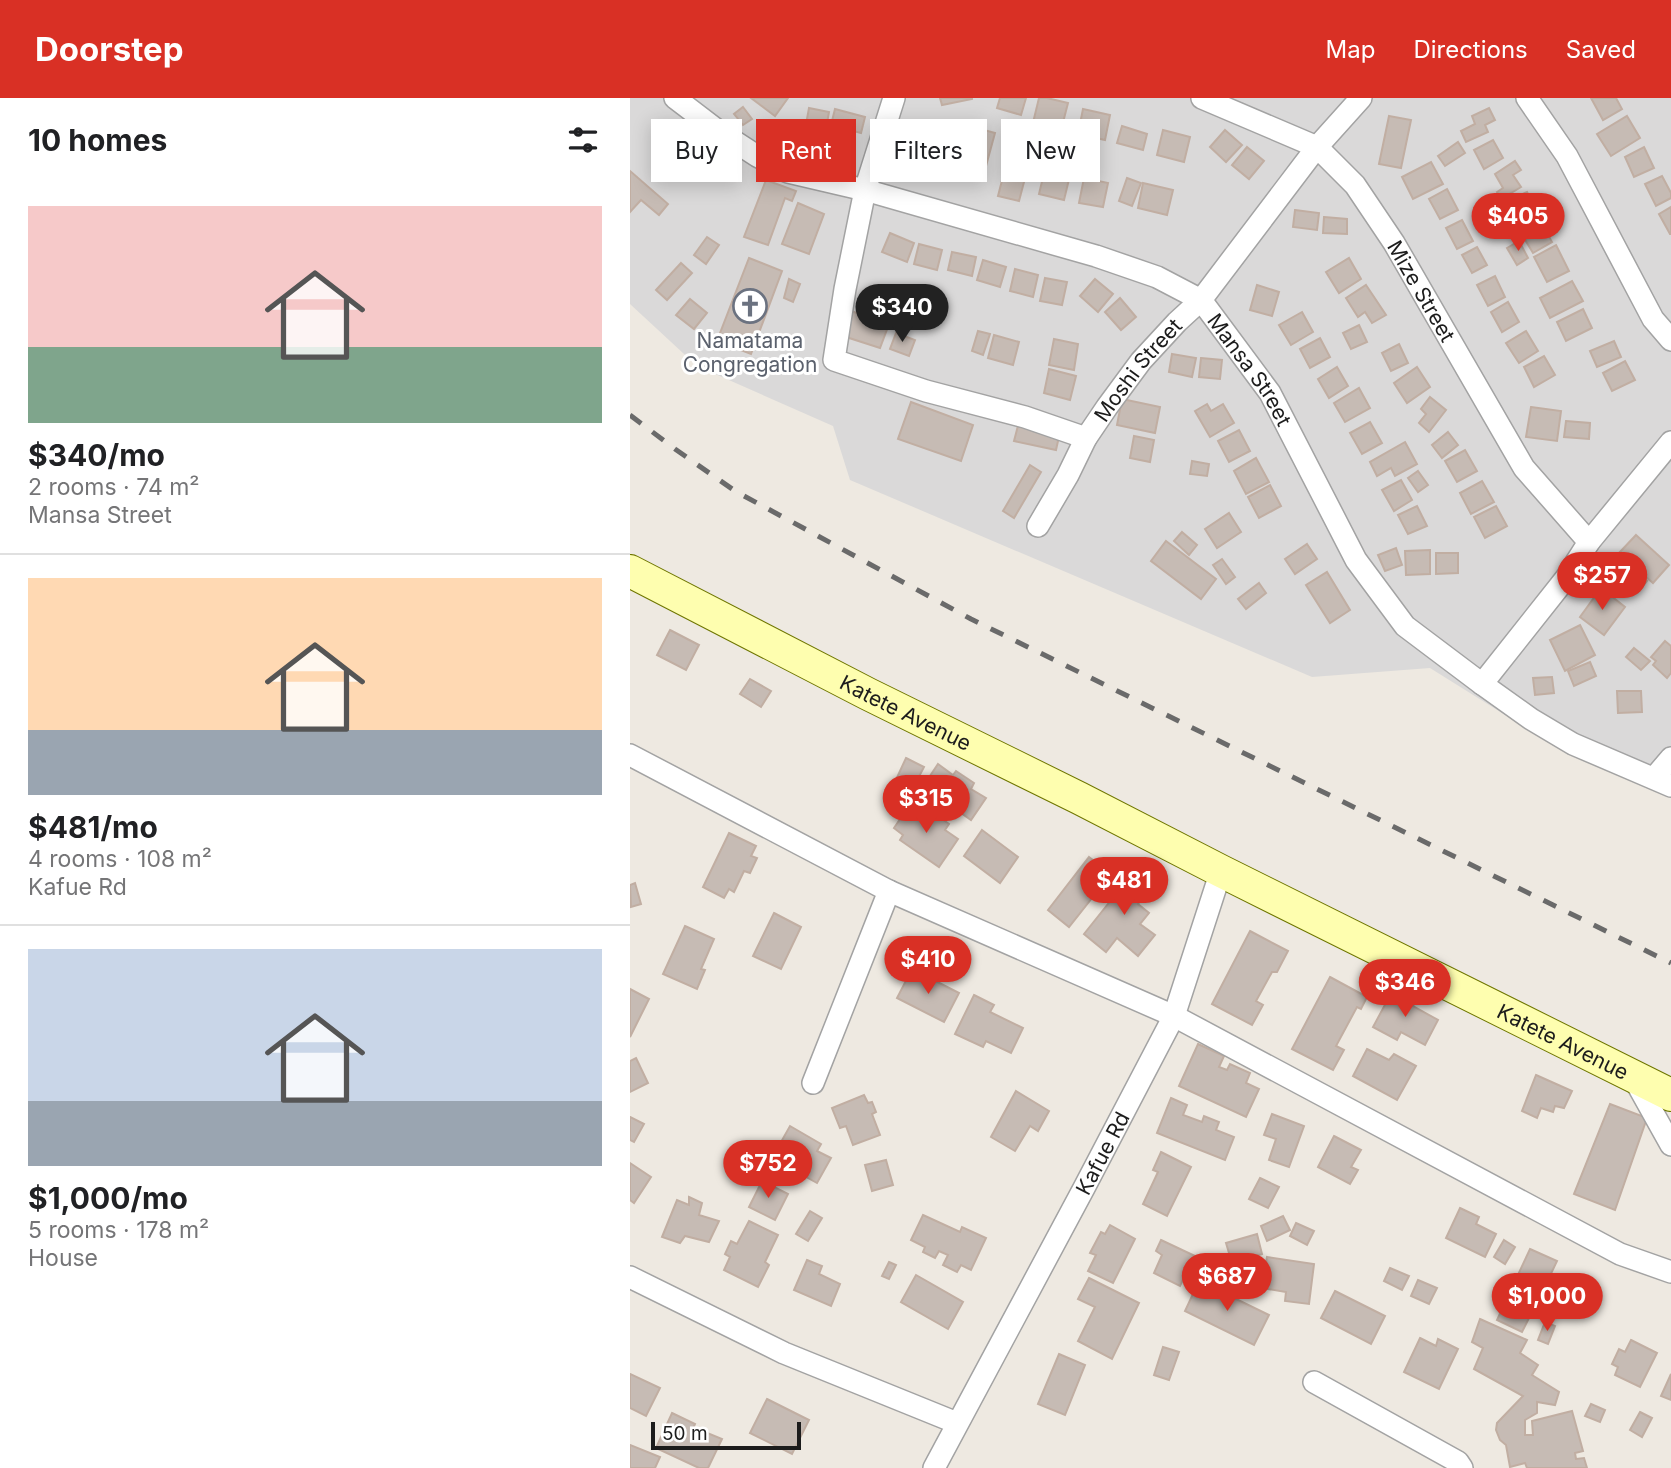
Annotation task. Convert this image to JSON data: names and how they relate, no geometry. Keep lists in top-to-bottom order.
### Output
{
  "streets": {
    "street": [
      "Mize Street",
      "Mansa Street",
      "Moshi Street",
      "Katete Avenue",
      "Kafue Rd"
    ]
  },
  "crossings": [
    ["Mize Street", "Moshi Street"],
    ["Mansa Street", "Moshi Street"],
    ["Katete Avenue", "Kafue Rd"]
  ],
  "places": {
    "church": ["Namatama Congregation"]
  },
  "scale_bar": "50 m",
  "page": {
    "header": "Doorstep",
    "nav": ["Map", "Directions", "Saved"],
    "heading": "10 homes",
    "chip": [
      "Buy",
      "Rent",
      "Filters",
      "New"
    ],
    "list": [
      {
        "name": "$340/mo",
        "note": "2 rooms · 74 m² · Mansa Street"
      },
      {
        "name": "$481/mo",
        "note": "4 rooms · 108 m² · Kafue Rd"
      },
      {
        "name": "$1,000/mo",
        "note": "5 rooms · 178 m² · House"
      }
    ],
    "price": [
      "$405",
      "$340",
      "$257",
      "$315",
      "$481",
      "$410",
      "$346",
      "$752",
      "$687",
      "$1,000"
    ],
    "scale": "50 m"
  }
}
